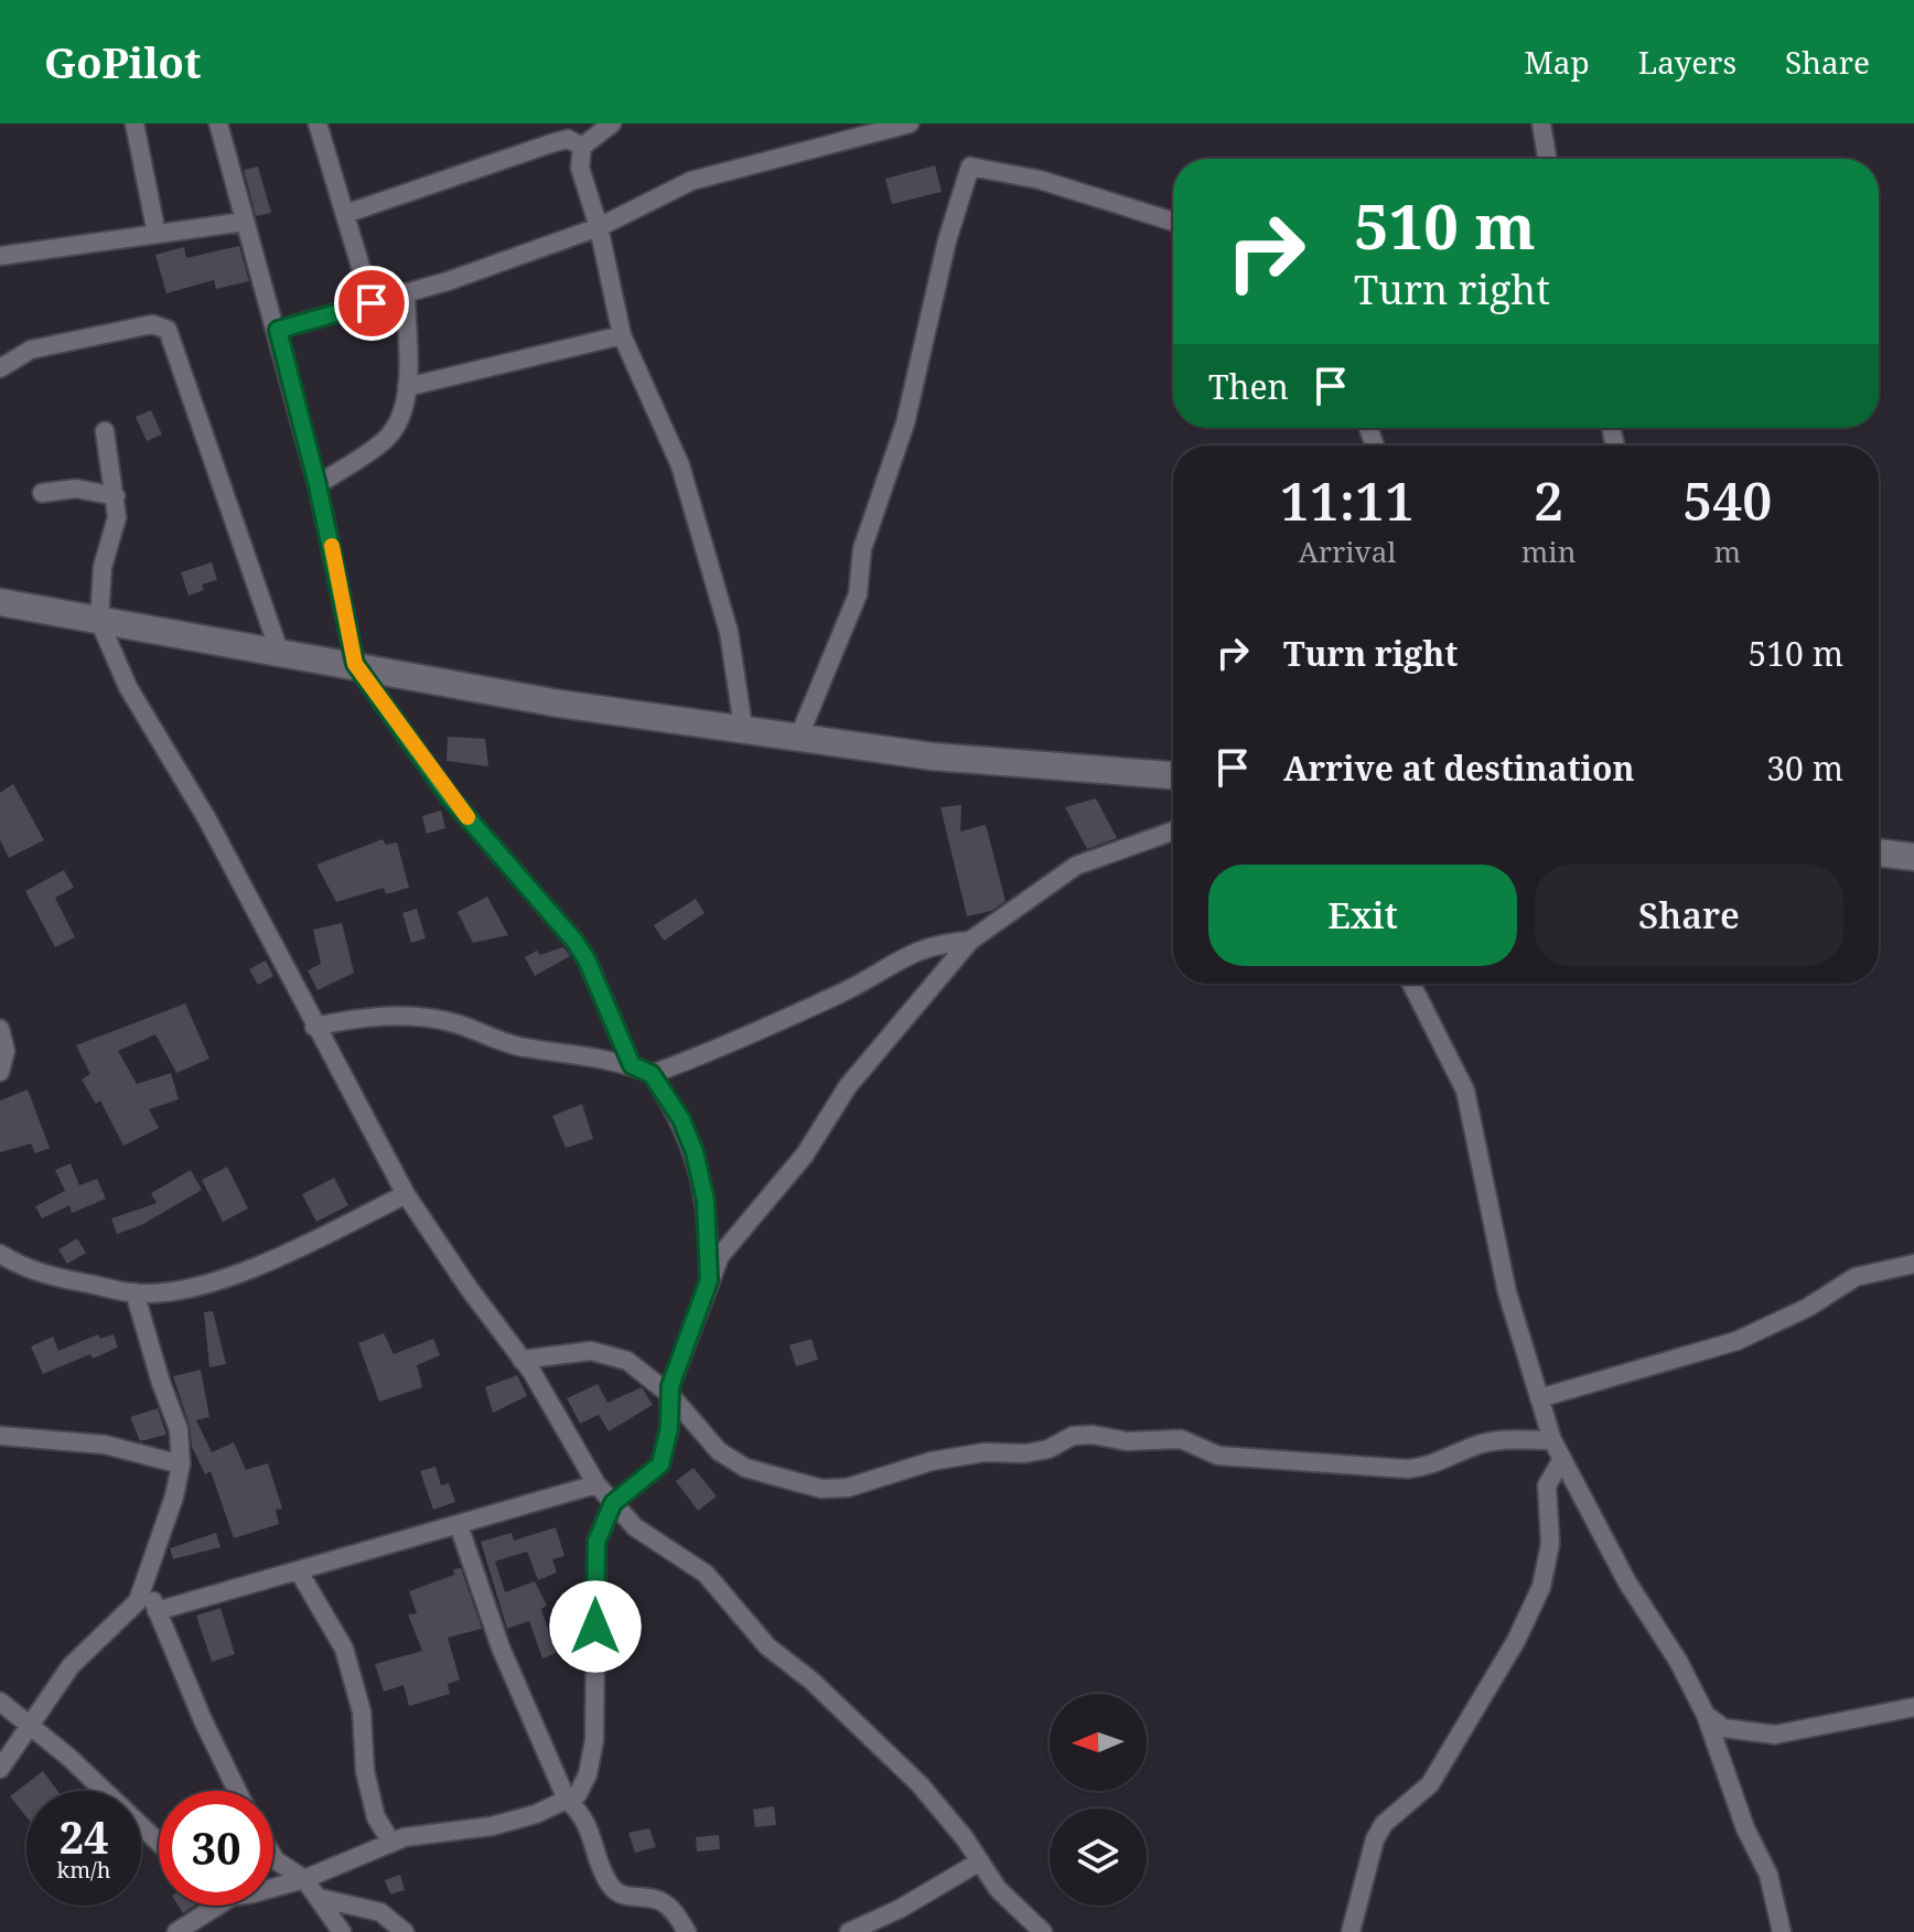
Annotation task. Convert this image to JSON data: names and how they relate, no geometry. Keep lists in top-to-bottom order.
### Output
{
  "north": "left",
  "page": {
    "header": "GoPilot",
    "nav": ["Map", "Layers", "Share"],
    "turn": ["510 m", "Turn right"],
    "then": "Then",
    "eta": [
      "11:11",
      "Arrival",
      "2",
      "min",
      "540",
      "m"
    ],
    "list": [
      {
        "name": "Turn right",
        "value": "510 m"
      },
      {
        "name": "Arrive at destination",
        "value": "30 m"
      }
    ],
    "buttons": ["Exit", "Share"],
    "speed": "24 km/h",
    "limit": "30"
  }
}
